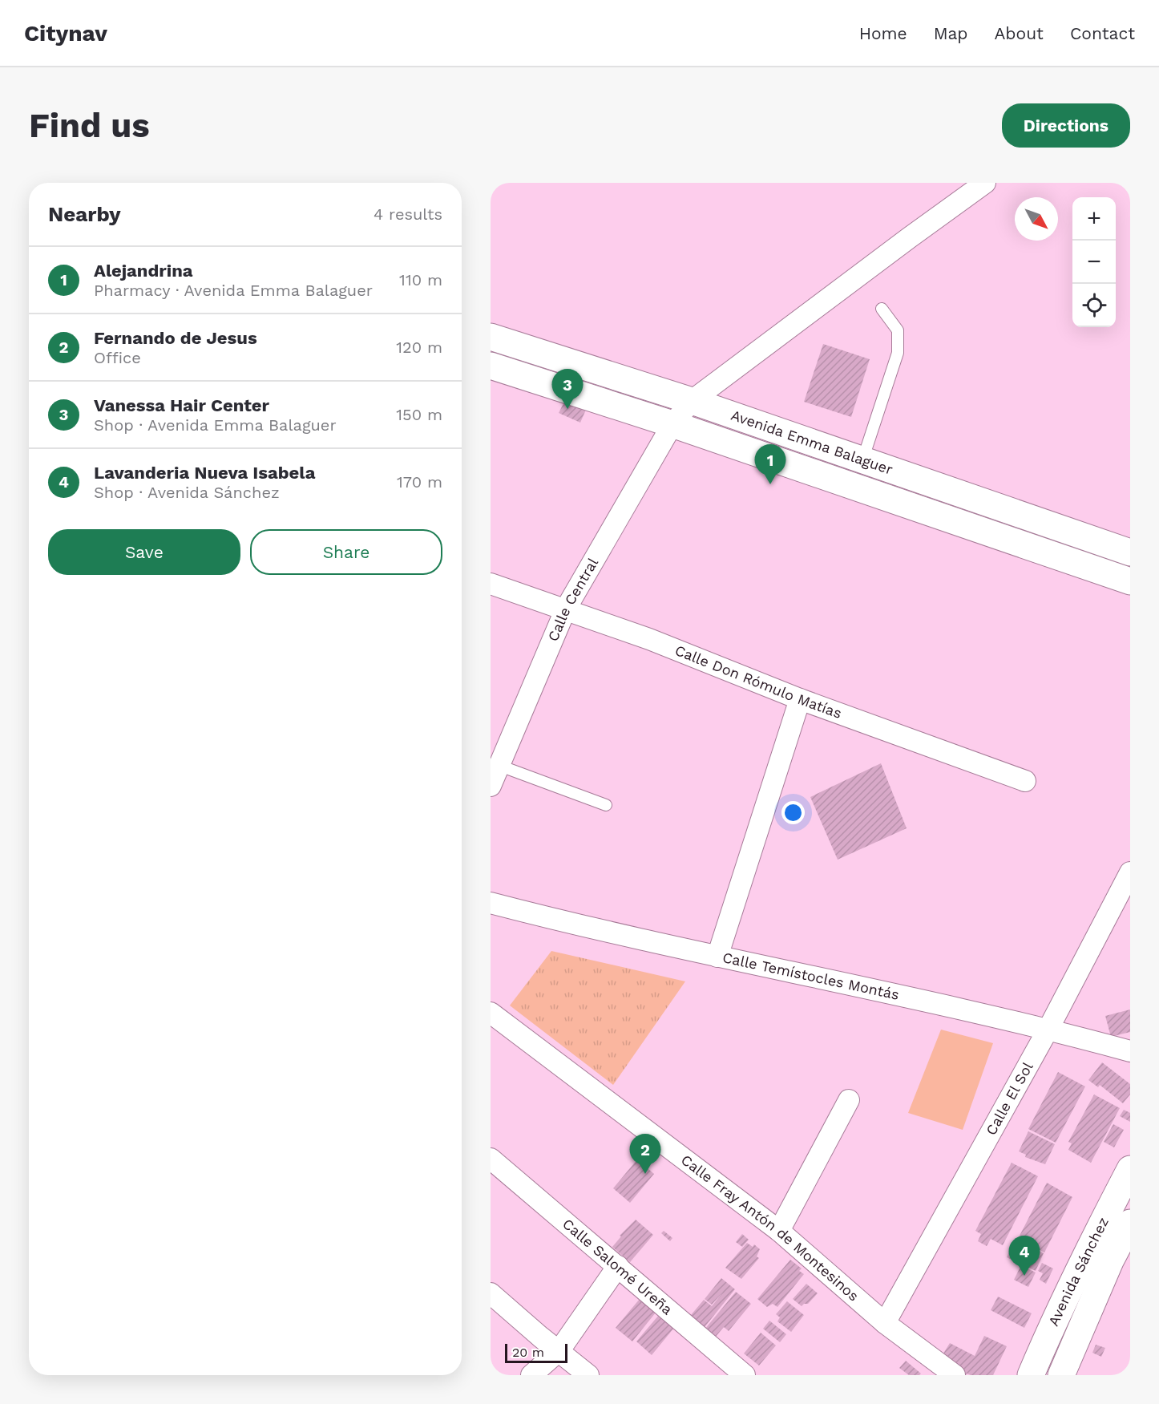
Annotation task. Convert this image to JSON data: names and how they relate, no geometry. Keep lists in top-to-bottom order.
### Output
{
  "streets": {
    "street": [
      "Avenida Emma Balaguer",
      "Calle Central",
      "Calle Don Rómulo Matías",
      "Calle Temístocles Montás",
      "Calle El Sol",
      "Calle Fray Antón de Montesinos",
      "Calle Salomé Ureña",
      "Avenida Sánchez"
    ]
  },
  "crossings": [
    ["Avenida Emma Balaguer", "Calle Central"],
    ["Calle Central", "Calle Don Rómulo Matías"],
    ["Calle Temístocles Montás", "Calle El Sol"],
    ["Calle El Sol", "Calle Fray Antón de Montesinos"]
  ],
  "scale_bar": "20 m",
  "north": "bottom right",
  "page": {
    "header": "Citynav",
    "nav": [
      "Home",
      "Map",
      "About",
      "Contact"
    ],
    "buttons": [
      "Directions",
      ["Save", "Share"]
    ],
    "title": "Find us",
    "heading": ["Nearby", "4 results"],
    "map_buttons": ["+", "−"],
    "list": [
      {
        "mark": "1",
        "name": "Alejandrina",
        "note": "Pharmacy · Avenida Emma Balaguer",
        "value": "110 m"
      },
      {
        "mark": "2",
        "name": "Fernando de Jesus",
        "note": "Office",
        "value": "120 m"
      },
      {
        "mark": "3",
        "name": "Vanessa Hair Center",
        "note": "Shop · Avenida Emma Balaguer",
        "value": "150 m"
      },
      {
        "mark": "4",
        "name": "Lavanderia Nueva Isabela",
        "note": "Shop · Avenida Sánchez",
        "value": "170 m"
      }
    ],
    "pins": [
      "3",
      "1",
      "2",
      "4"
    ],
    "scale": "20 m"
  }
}
